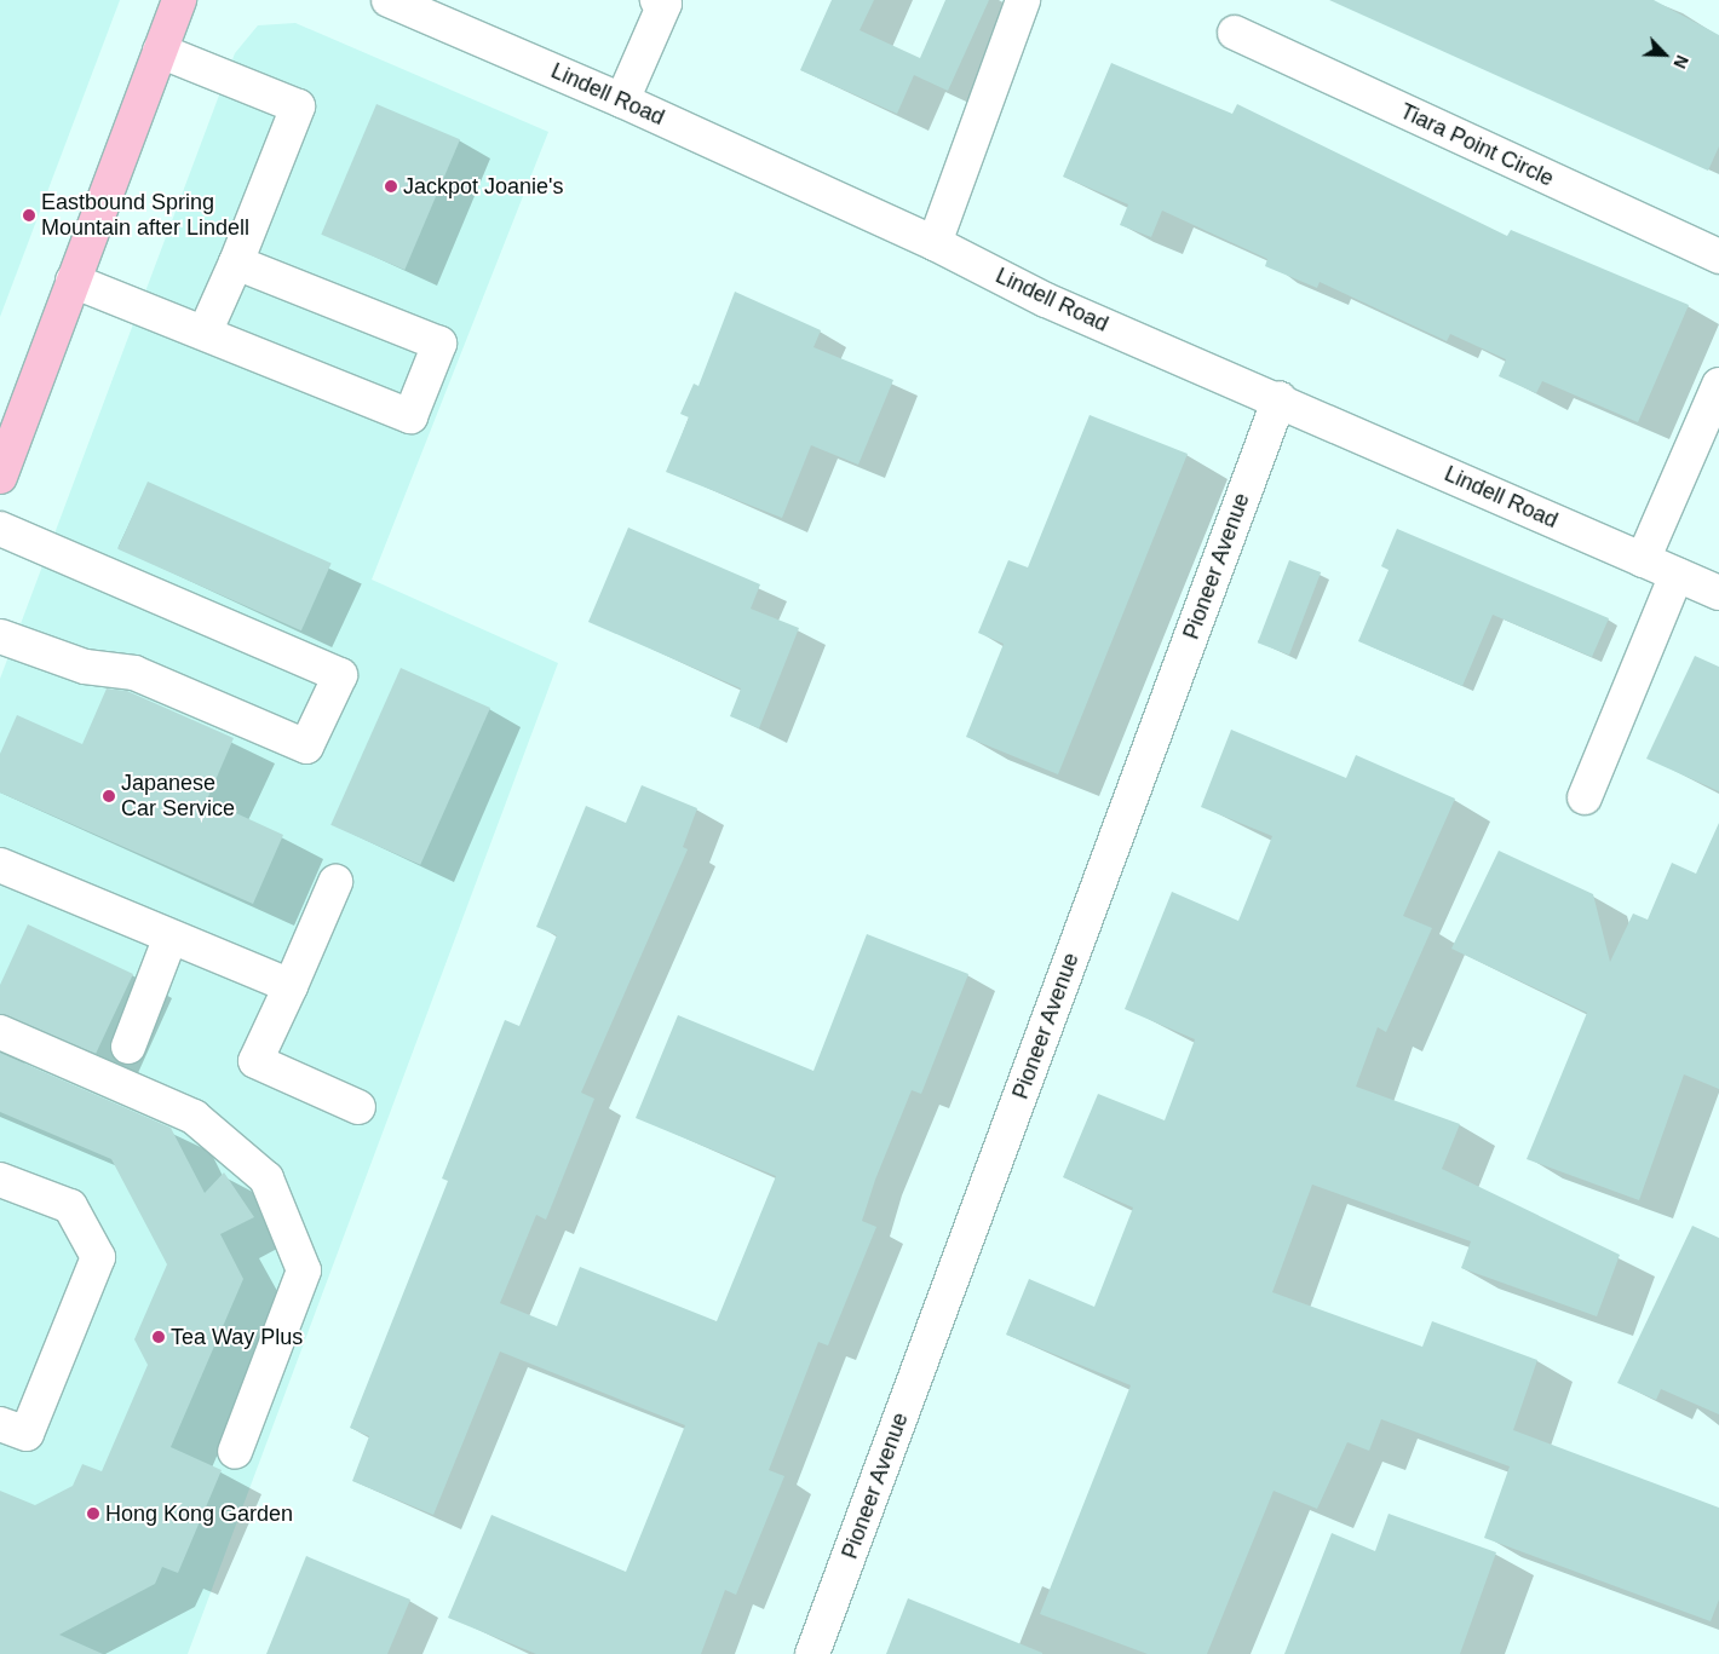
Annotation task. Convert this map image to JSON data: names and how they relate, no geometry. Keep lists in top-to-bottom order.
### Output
{
  "streets": {
    "street": ["Lindell Road", "Tiara Point Circle", "Pioneer Avenue"]
  },
  "crossings": [
    ["Lindell Road", "Pioneer Avenue"]
  ],
  "places": [
    "Jackpot Joanie's",
    "Eastbound Spring Mountain after Lindell",
    "Japanese Car Service",
    "Tea Way Plus",
    "Hong Kong Garden"
  ],
  "north": "bottom right"
}
